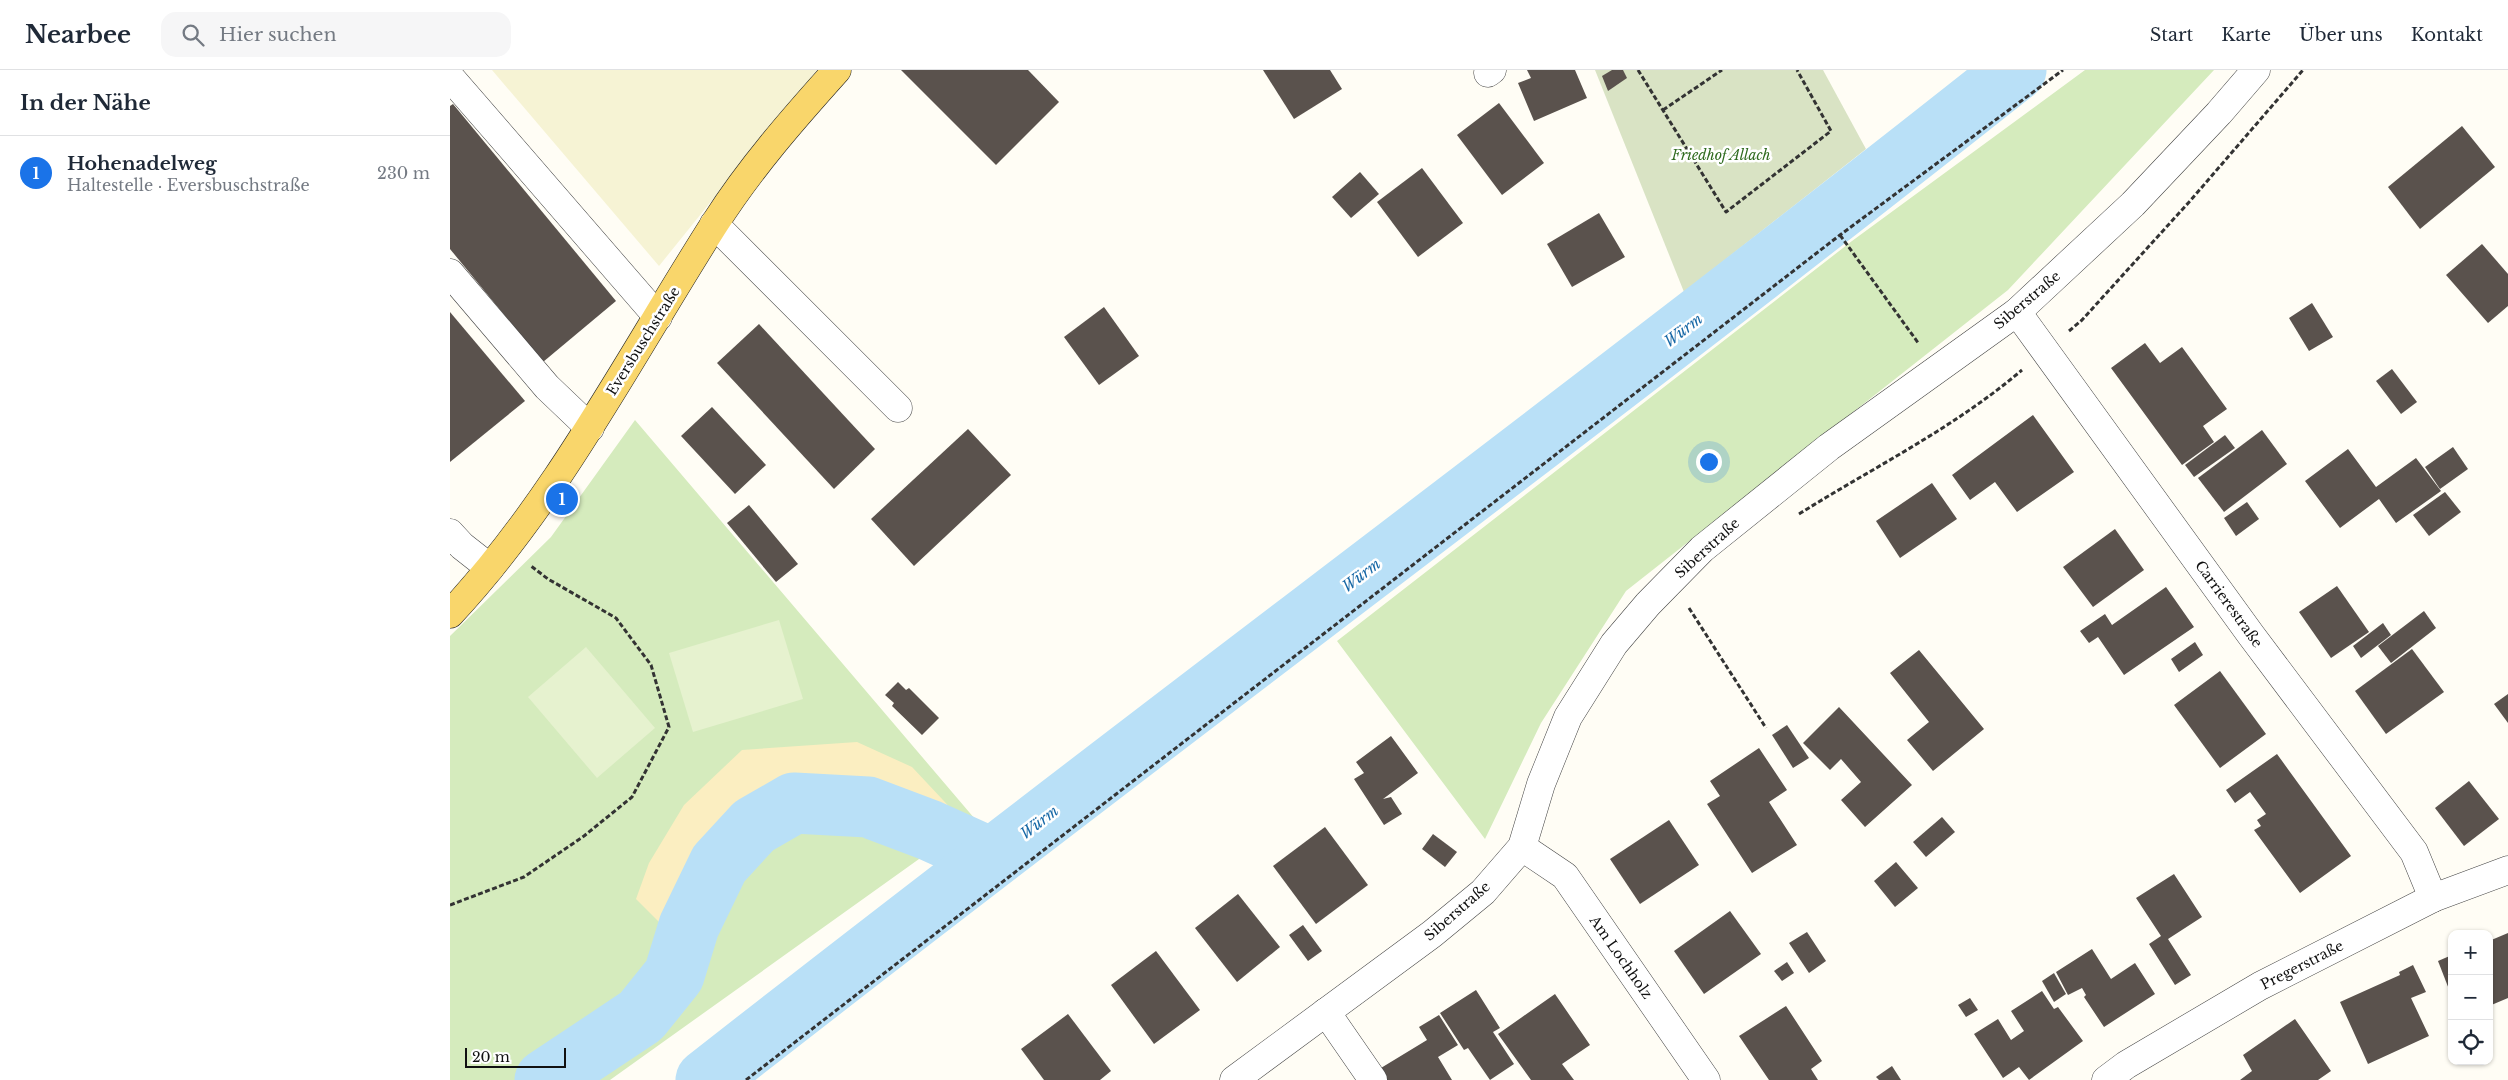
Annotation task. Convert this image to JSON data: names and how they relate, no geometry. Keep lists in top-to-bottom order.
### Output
{
  "streets": {
    "main road": ["Eversbuschstraße"],
    "street": [
      "Siberstraße",
      "Carrierestraße",
      "Am Lochholz",
      "Pregerstraße"
    ]
  },
  "crossings": [
    ["Siberstraße", "Carrierestraße"],
    ["Siberstraße", "Am Lochholz"],
    ["Carrierestraße", "Pregerstraße"]
  ],
  "water": ["Würm"],
  "parks": ["Friedhof Allach"],
  "scale_bar": "20 m",
  "page": {
    "header": "Nearbee",
    "search": "Hier suchen",
    "nav": [
      "Start",
      "Karte",
      "Über uns",
      "Kontakt"
    ],
    "heading": "In der Nähe",
    "list": [
      {
        "mark": "1",
        "name": "Hohenadelweg",
        "note": "Haltestelle · Eversbuschstraße",
        "value": "230 m"
      }
    ],
    "pins": "1",
    "map_buttons": ["+", "−"],
    "scale": "20 m"
  }
}
